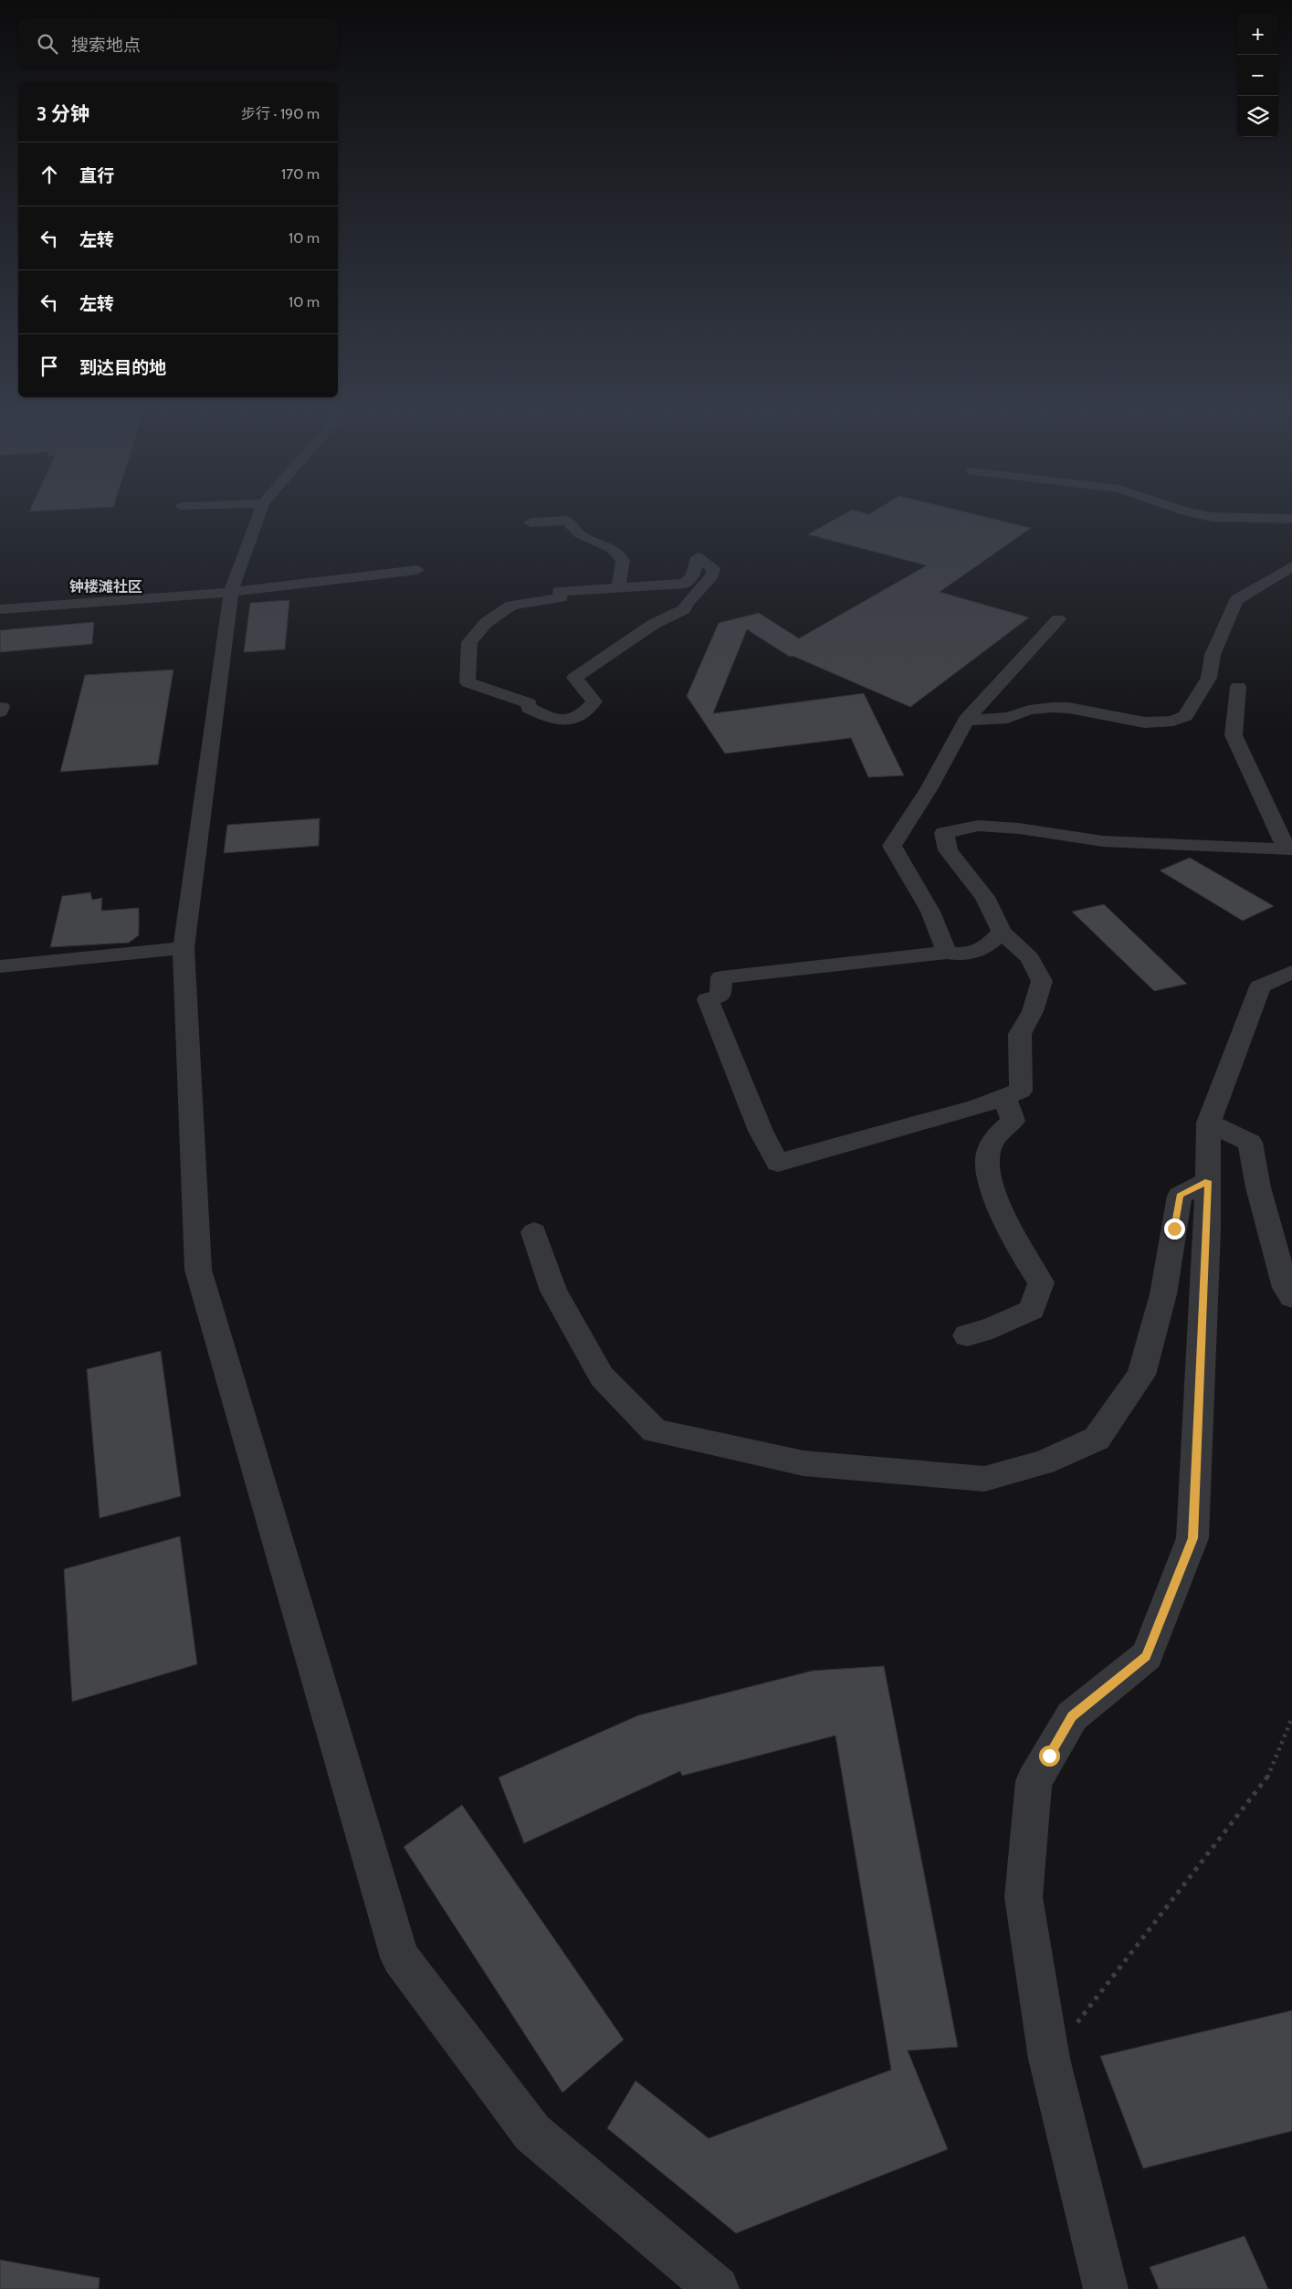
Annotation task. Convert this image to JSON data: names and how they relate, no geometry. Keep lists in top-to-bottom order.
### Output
{
  "districts": ["钟楼滩社区"],
  "page": {
    "map_buttons": ["+", "−"],
    "search": "搜索地点",
    "heading": ["3 分钟", "步行 · 190 m"],
    "list": [
      ["直行", "170 m"],
      ["左转", "10 m"],
      ["左转", "10 m"],
      "到达目的地"
    ]
  }
}
